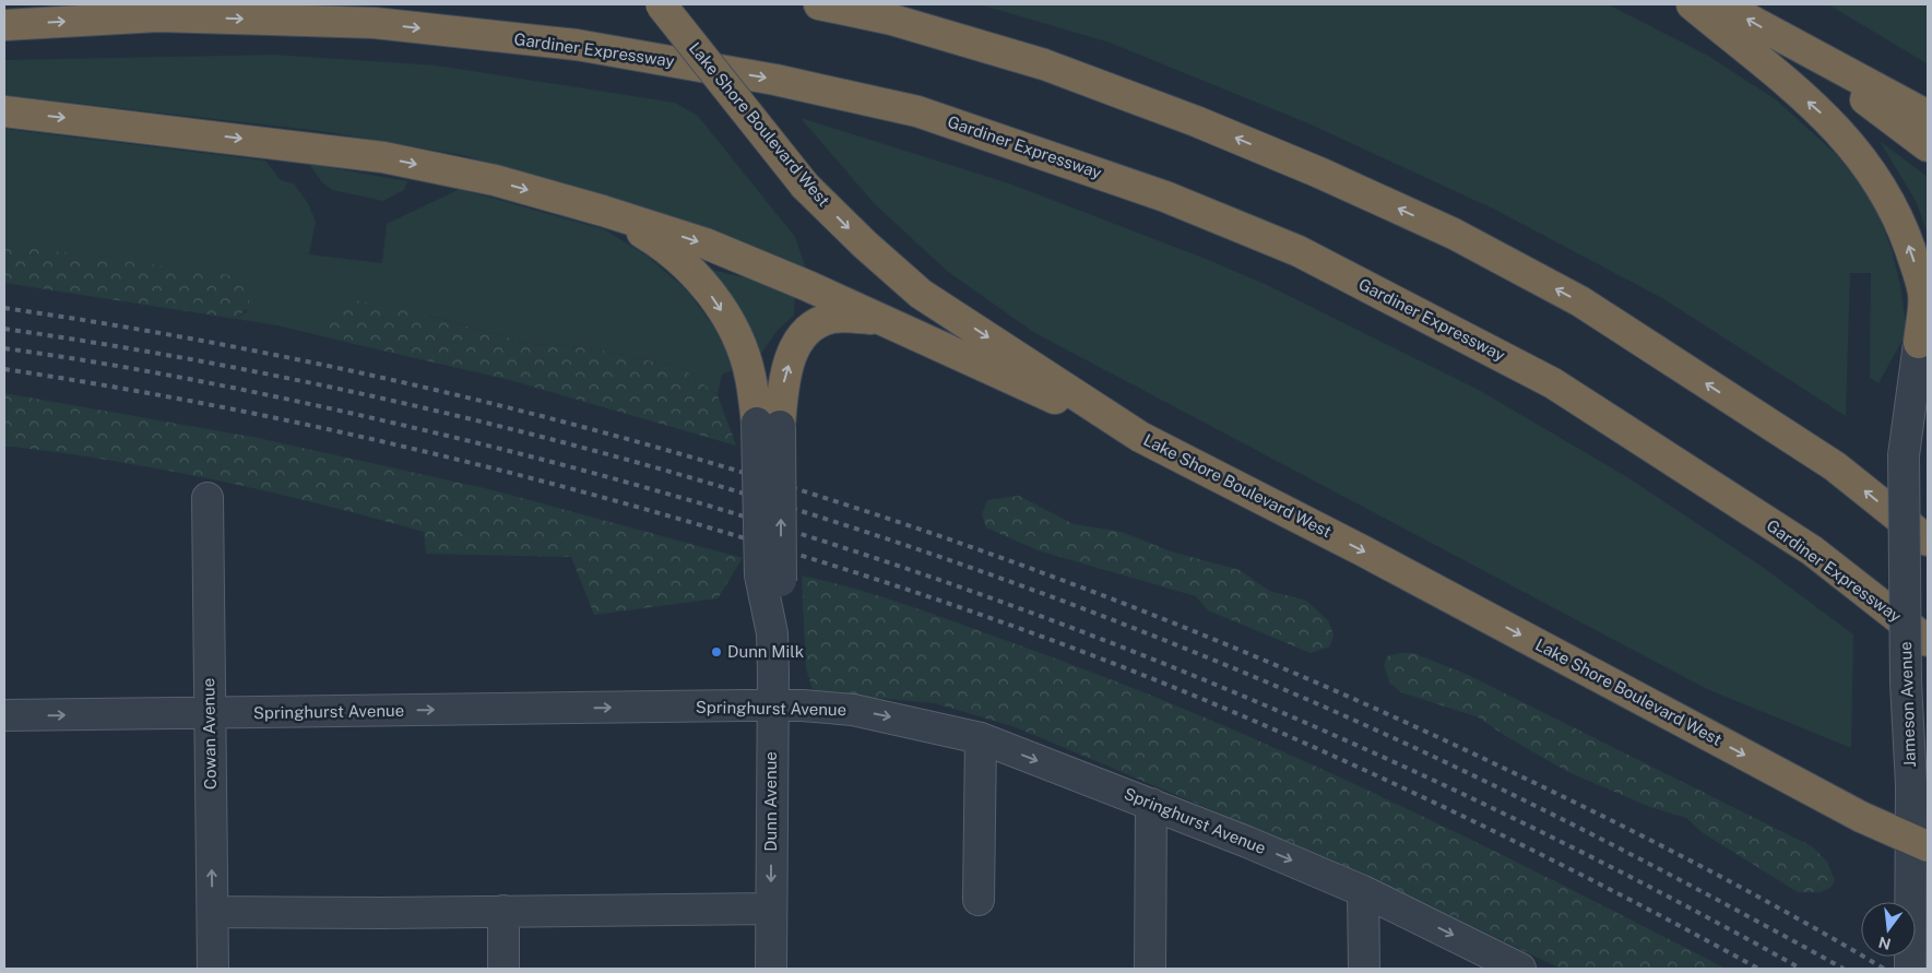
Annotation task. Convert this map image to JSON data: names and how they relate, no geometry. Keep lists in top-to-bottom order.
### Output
{
  "streets": {
    "highway": ["Gardiner Expressway", "Lake Shore Boulevard West"],
    "street": [
      "Jameson Avenue",
      "Springhurst Avenue",
      "Cowan Avenue",
      "Dunn Avenue"
    ]
  },
  "crossings": [
    ["Lake Shore Boulevard West", "Jameson Avenue"],
    ["Springhurst Avenue", "Cowan Avenue"],
    ["Springhurst Avenue", "Dunn Avenue"]
  ],
  "one_way": ["Cowan Avenue"],
  "places": ["Dunn Milk"],
  "north": "bottom"
}
